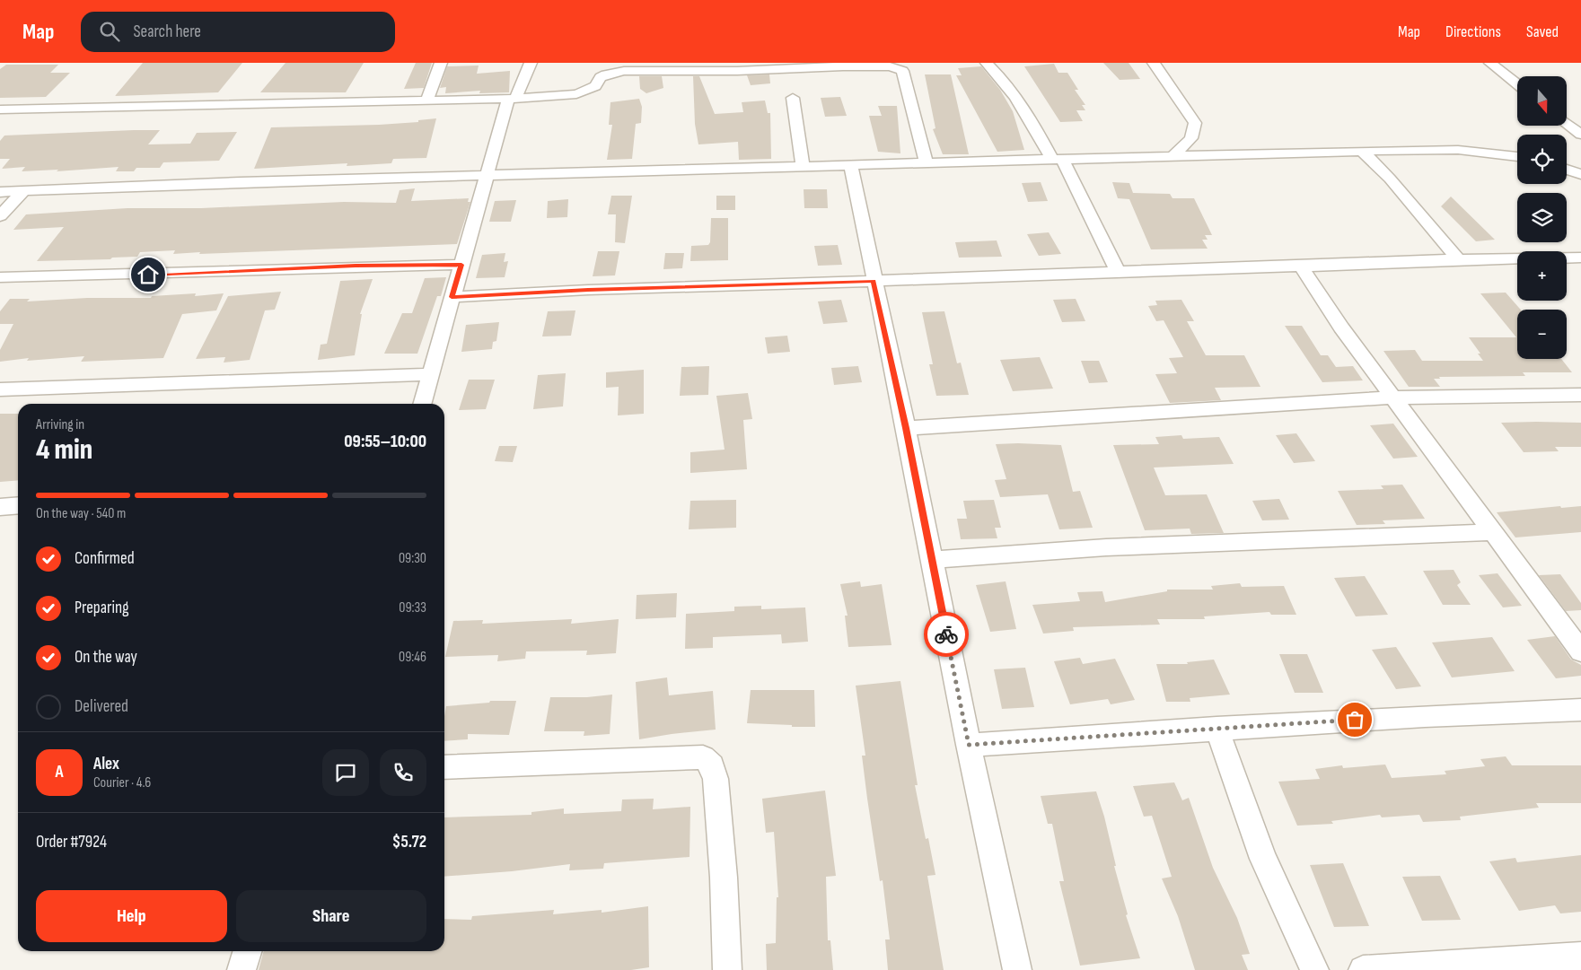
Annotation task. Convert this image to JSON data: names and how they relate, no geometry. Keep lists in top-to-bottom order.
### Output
{
  "north": "bottom",
  "page": {
    "header": "Map",
    "search": "Search here",
    "nav": ["Map", "Directions", "Saved"],
    "map_buttons": ["+", "−"],
    "heading": ["4 min", "Arriving in", "09:55–10:00"],
    "panel": [
      "Alex",
      "Courier · 4.6",
      "Order #7924",
      "$5.72"
    ],
    "bar": "On the way · 540 m",
    "list": [
      ["Confirmed", "09:30"],
      ["Preparing", "09:33"],
      ["On the way", "09:46"],
      "Delivered"
    ],
    "round": "A",
    "buttons": ["Help", "Share"]
  }
}
